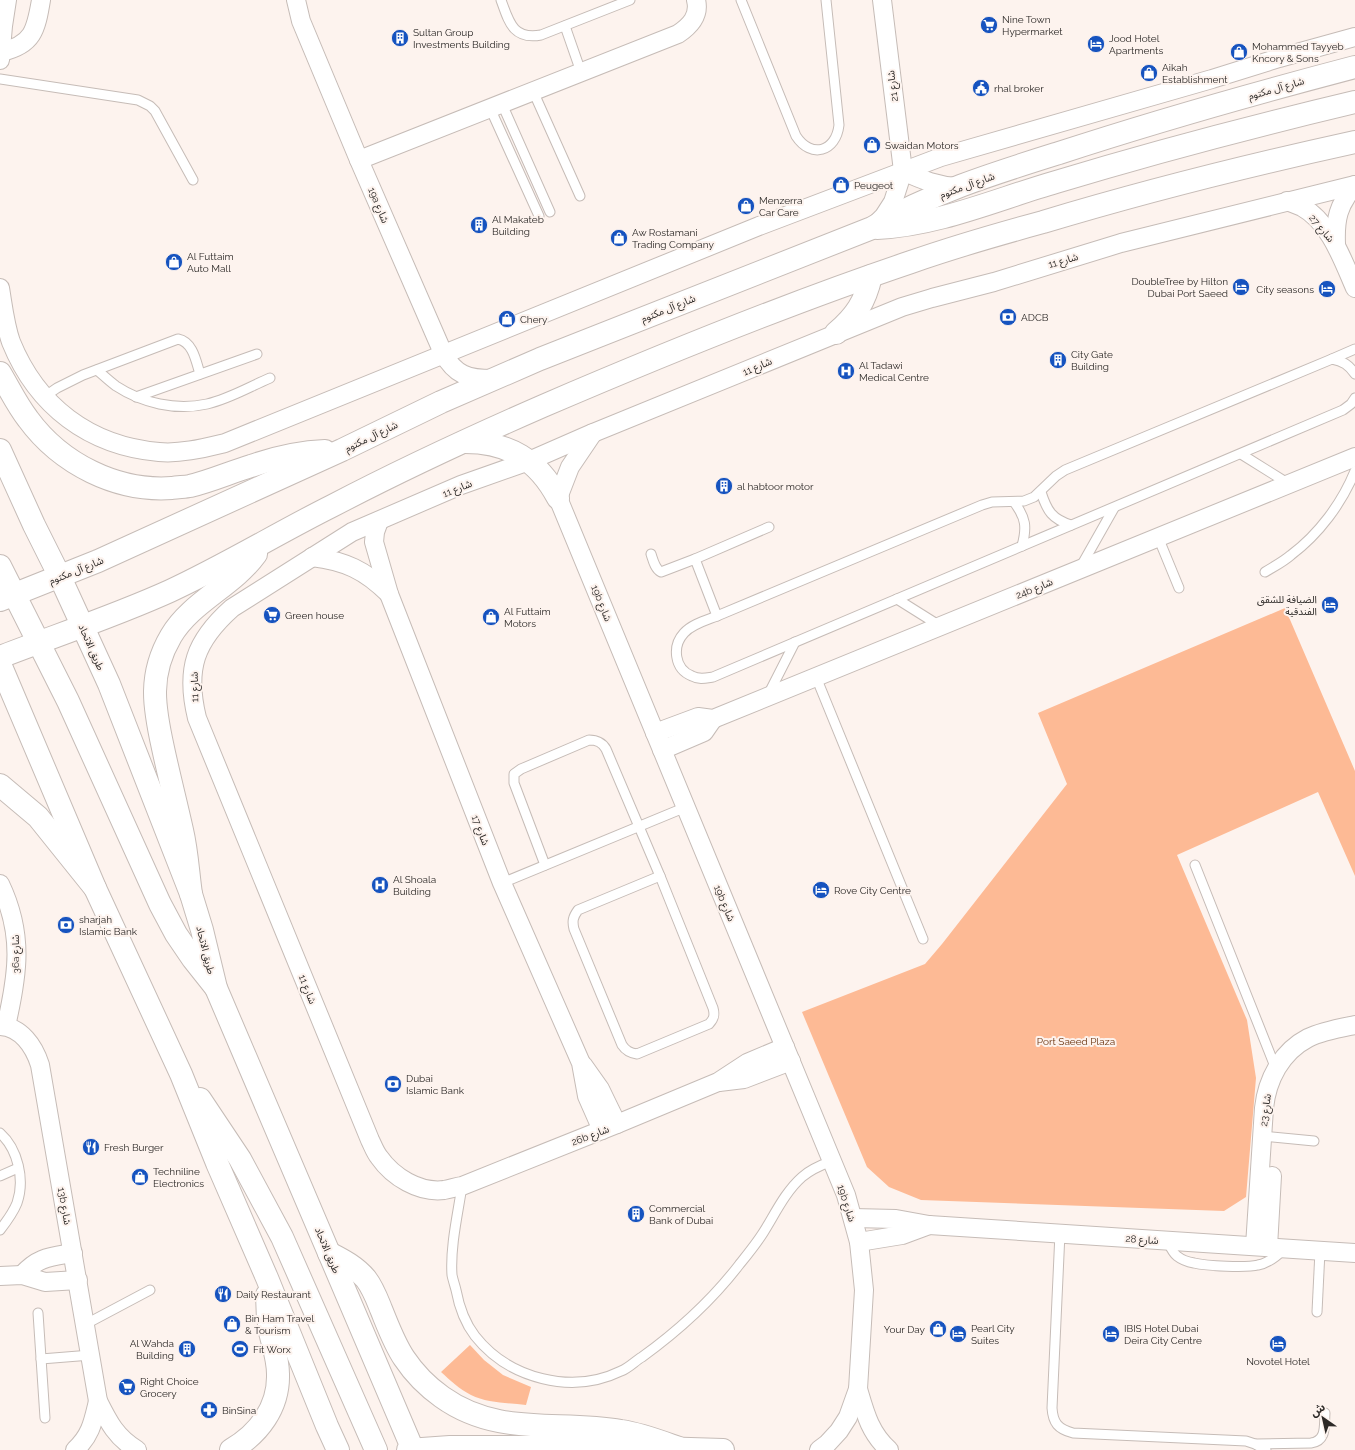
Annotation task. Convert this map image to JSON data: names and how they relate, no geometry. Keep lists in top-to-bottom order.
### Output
{
  "streets": {
    "main road": ["شارع آل مكتوم", "طريق الاتحاد"],
    "street": [
      "شارع 21",
      "19a شارع",
      "شارع 27",
      "شارع 11",
      "24b شارع",
      "19b شارع",
      "شارع 17",
      "36a شارع",
      "شارع 23",
      "26b شارع",
      "13b شارع",
      "شارع 28"
    ]
  },
  "crossings": [
    ["شارع 21", "شارع آل مكتوم"],
    ["شارع آل مكتوم", "19a شارع"],
    ["شارع آل مكتوم", "طريق الاتحاد"],
    ["شارع 27", "شارع 11"],
    ["شارع 11", "شارع 17"],
    ["شارع 11", "26b شارع"],
    ["24b شارع", "19b شارع"],
    ["19b شارع", "26b شارع"],
    ["19b شارع", "شارع 28"],
    ["شارع 17", "26b شارع"],
    ["36a شارع", "13b شارع"],
    ["شارع 23", "شارع 28"]
  ],
  "parks": ["Port Saeed Plaza"],
  "places": {
    "supermarket": ["Nine Town Hypermarket", "Green house", "Right Choice Grocery"],
    "building": [
      "Sultan Group Investments Building",
      "Al Makateb Building",
      "City Gate Building",
      "al habtoor motor",
      "Commercial Bank of Dubai",
      "Al Wahda Building"
    ],
    "hotel": [
      "Jood Hotel Apartments",
      "DoubleTree by Hilton Dubai Port Saeed",
      "City seasons",
      "الضيافة للشقق الفندقية",
      "Rove City Centre",
      "Pearl City Suites",
      "IBIS Hotel Dubai Deira City Centre",
      "Novotel Hotel"
    ],
    "shop": [
      "Mohammed Tayyeb Kncory & Sons",
      "Aikah Establishment",
      "Swaidan Motors",
      "Peugeot",
      "Menzerra Car Care",
      "Aw Rostamani Trading Company",
      "Al Futtaim Auto Mall",
      "Chery",
      "Al Futtaim Motors",
      "Techniline Electronics",
      "Bin Ham Travel & Tourism",
      "Your Day"
    ],
    "public building": ["rhal broker"],
    "bank": ["ADCB", "sharjah Islamic Bank", "Dubai Islamic Bank"],
    "hospital": ["Al Tadawi Medical Centre", "Al Shoala Building"],
    "restaurant": ["Fresh Burger", "Daily Restaurant"],
    "sports": ["Fit Worx"],
    "pharmacy": ["BinSina"]
  },
  "north": "top left"
}
